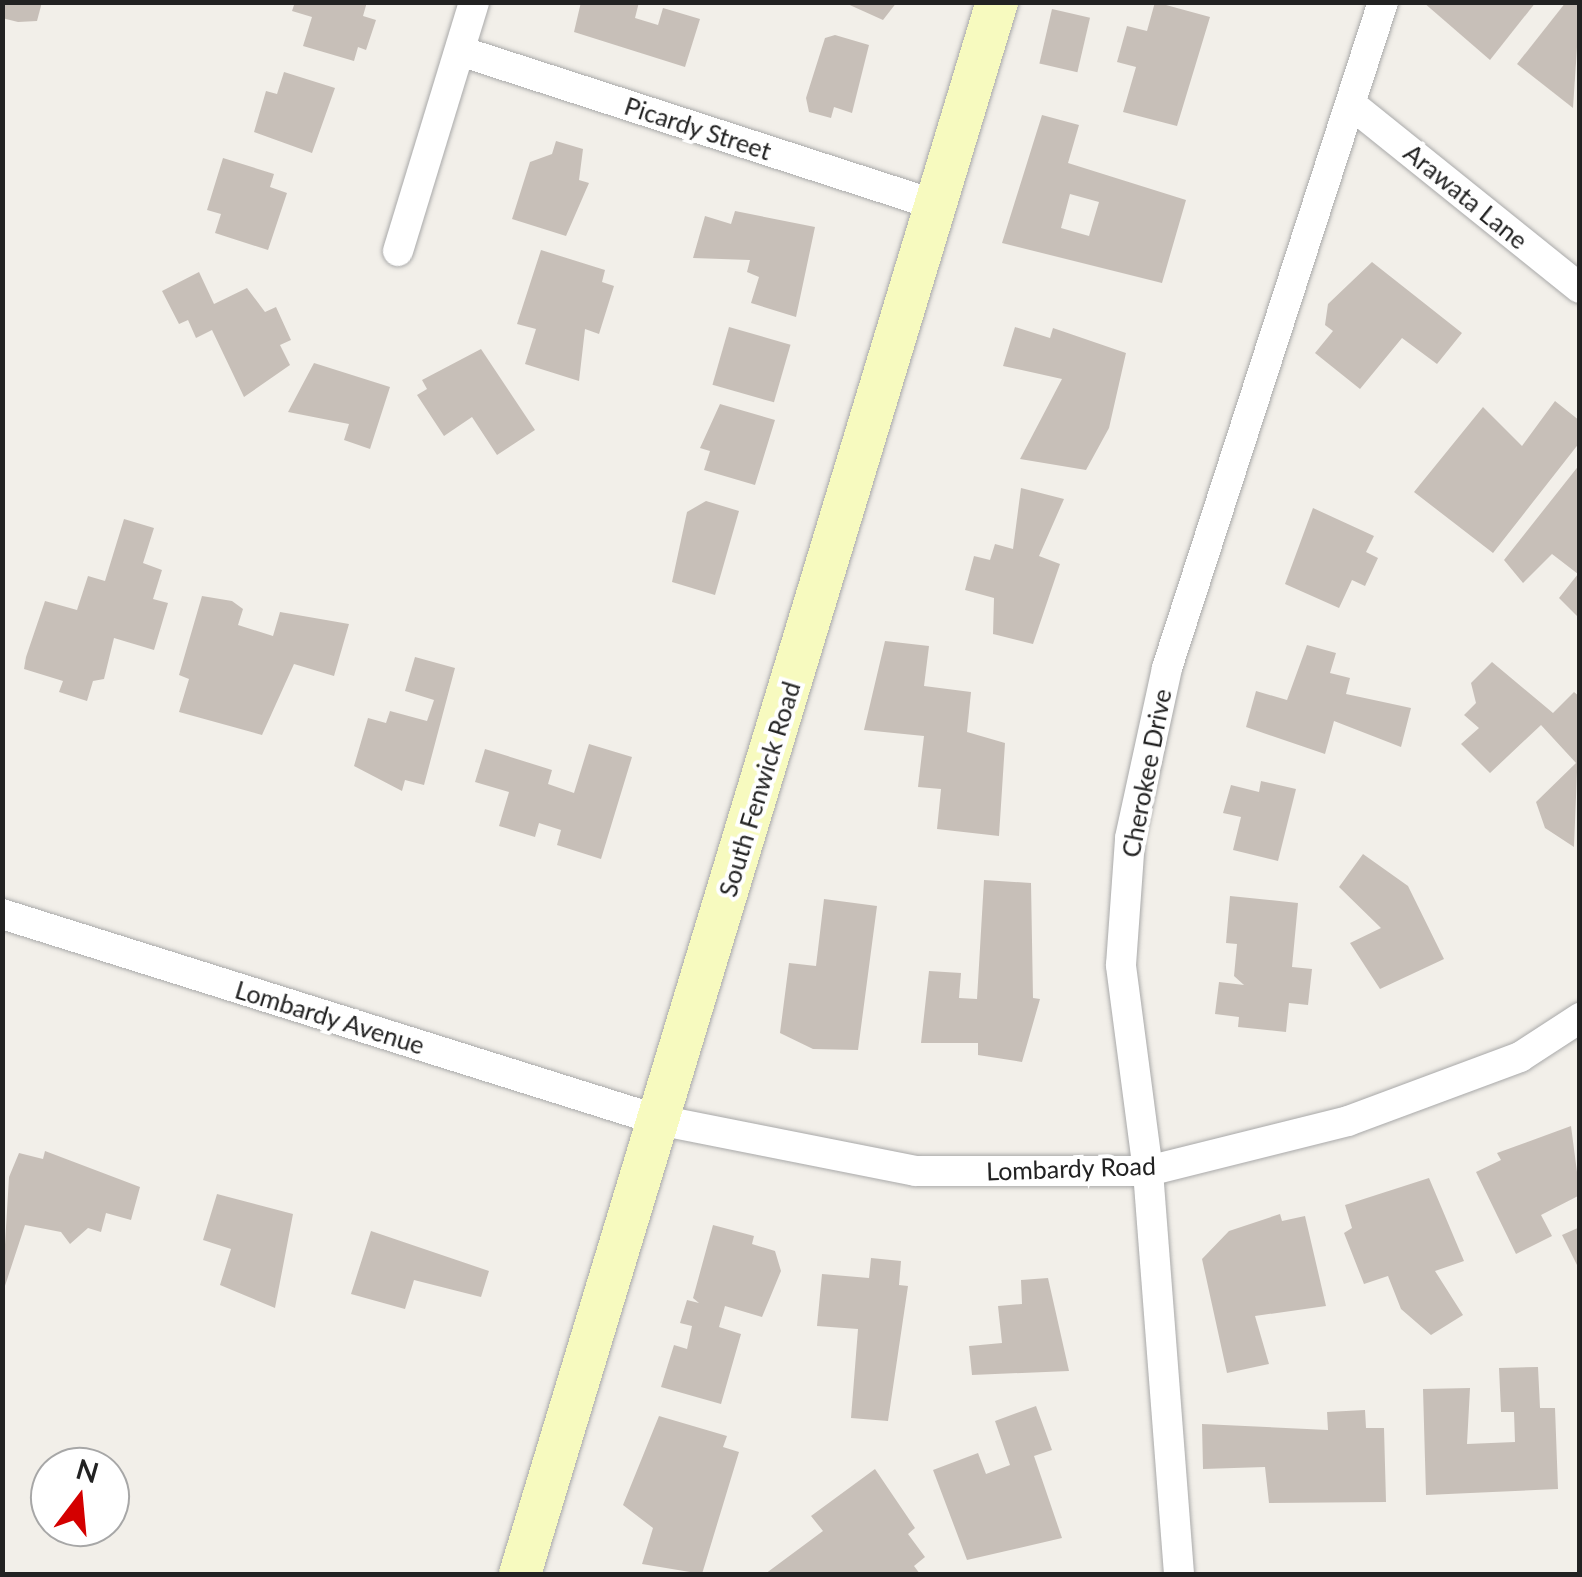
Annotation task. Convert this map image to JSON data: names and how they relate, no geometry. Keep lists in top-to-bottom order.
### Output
{
  "streets": {
    "street": [
      "Picardy Street",
      "Arawata Lane",
      "Cherokee Drive",
      "South Fenwick Road",
      "Lombardy Avenue",
      "Lombardy Road"
    ]
  },
  "crossings": [
    ["Picardy Street", "South Fenwick Road"],
    ["Arawata Lane", "Cherokee Drive"],
    ["Cherokee Drive", "Lombardy Road"],
    ["South Fenwick Road", "Lombardy Avenue"],
    ["South Fenwick Road", "Lombardy Road"],
    ["Lombardy Avenue", "Lombardy Road"]
  ],
  "north": "top"
}
